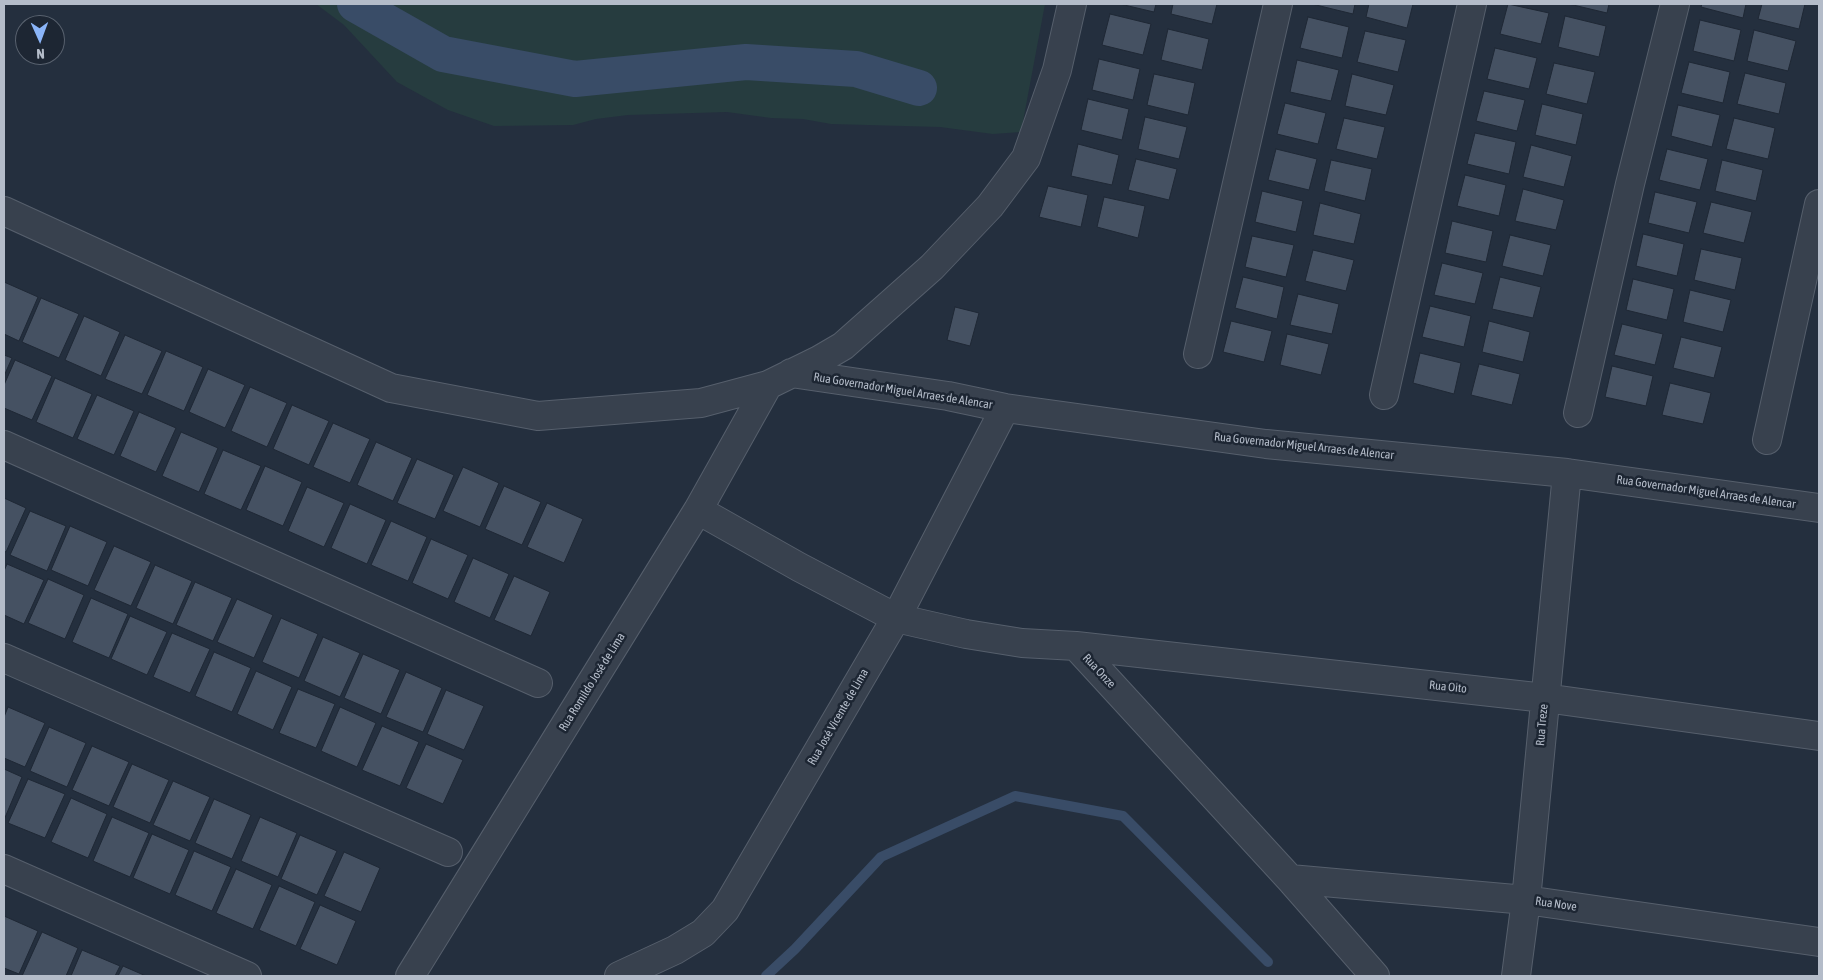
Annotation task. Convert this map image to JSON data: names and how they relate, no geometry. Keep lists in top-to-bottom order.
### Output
{
  "streets": {
    "street": [
      "Rua Governador Miguel Arraes de Alencar",
      "Rua Onze",
      "Rua Romildo José de Lima",
      "Rua Oito",
      "Rua José Vicente de Lima",
      "Rua Treze",
      "Rua Nove"
    ]
  },
  "crossings": [
    ["Rua Governador Miguel Arraes de Alencar", "Rua Romildo José de Lima"],
    ["Rua Governador Miguel Arraes de Alencar", "Rua José Vicente de Lima"],
    ["Rua Governador Miguel Arraes de Alencar", "Rua Treze"],
    ["Rua Onze", "Rua Romildo José de Lima"],
    ["Rua Onze", "Rua Oito"],
    ["Rua Onze", "Rua José Vicente de Lima"],
    ["Rua Onze", "Rua Nove"],
    ["Rua Oito", "Rua Treze"],
    ["Rua Treze", "Rua Nove"]
  ],
  "north": "bottom"
}
